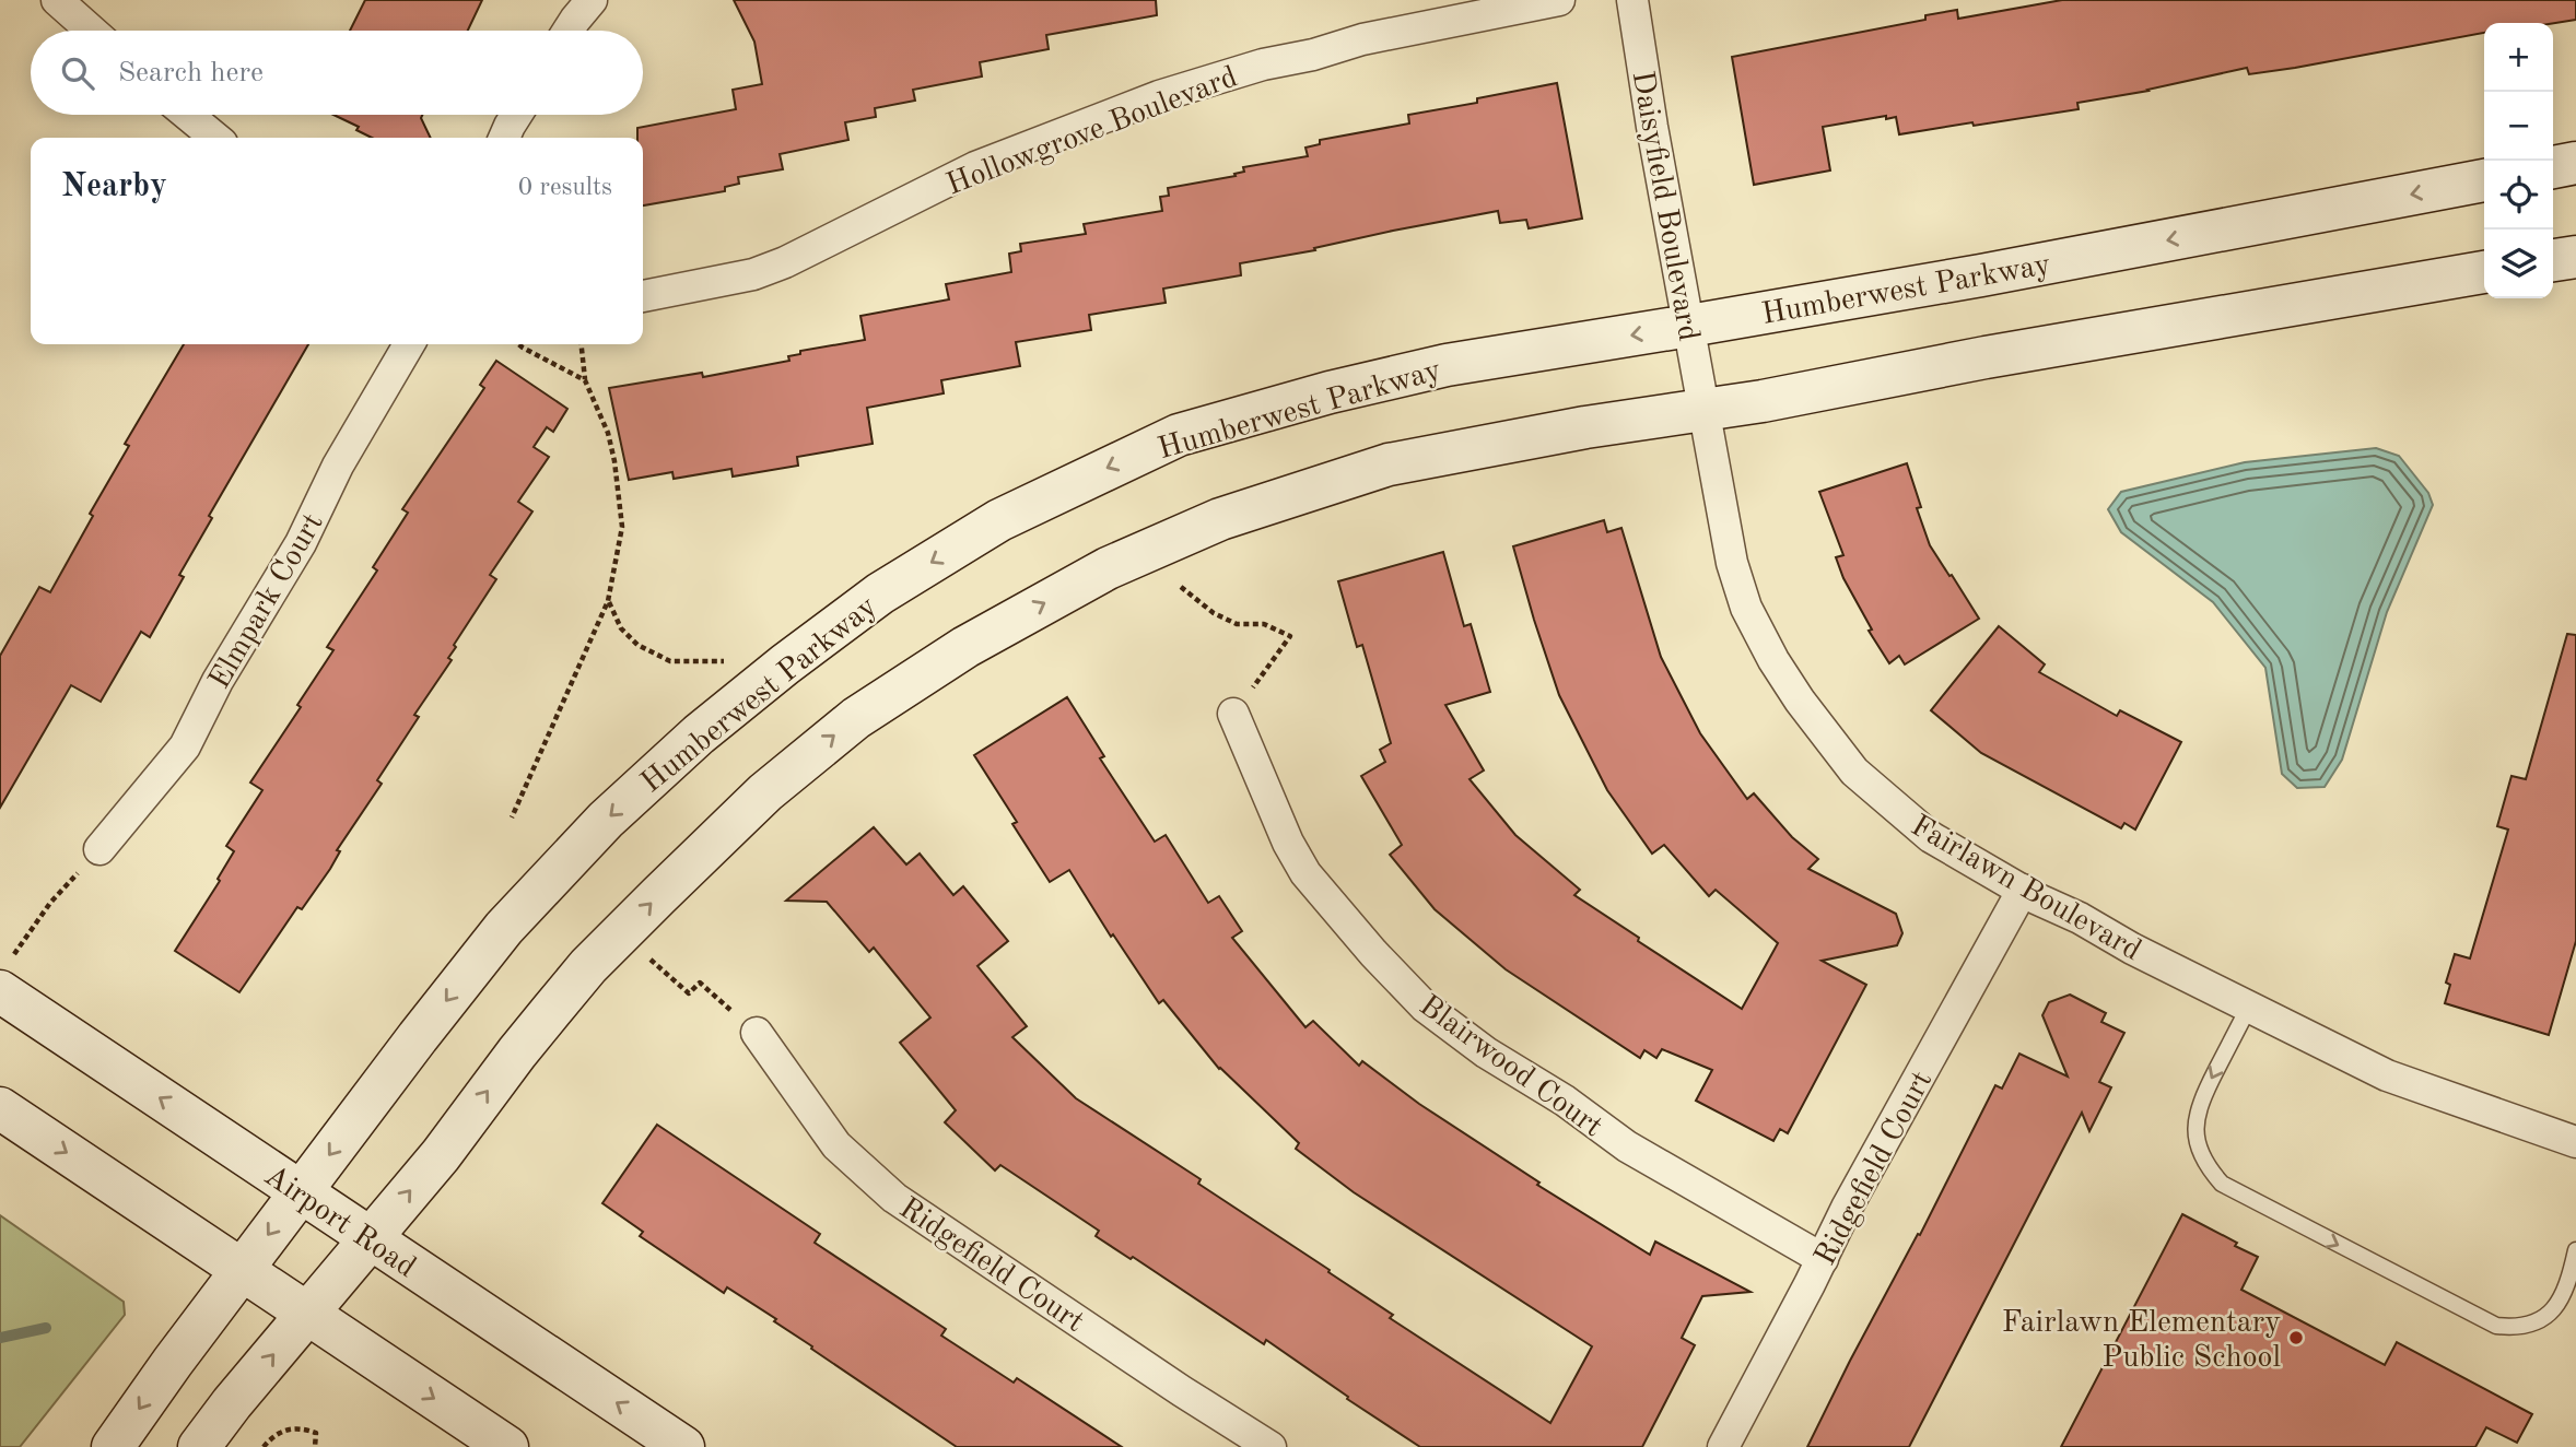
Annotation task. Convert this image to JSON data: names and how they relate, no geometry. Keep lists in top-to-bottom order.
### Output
{
  "streets": {
    "main road": ["Humberwest Parkway", "Airport Road"],
    "street": [
      "Hollowgrove Boulevard",
      "Daisyfield Boulevard",
      "Elmpark Court",
      "Fairlawn Boulevard",
      "Blairwood Court",
      "Ridgefield Court"
    ]
  },
  "crossings": [
    ["Daisyfield Boulevard", "Humberwest Parkway"],
    ["Daisyfield Boulevard", "Fairlawn Boulevard"],
    ["Humberwest Parkway", "Airport Road"],
    ["Fairlawn Boulevard", "Ridgefield Court"],
    ["Blairwood Court", "Ridgefield Court"]
  ],
  "places": ["Fairlawn Elementary Public School"],
  "page": {
    "map_buttons": ["+", "−"],
    "search": "Search here",
    "heading": ["Nearby", "0 results"]
  }
}
